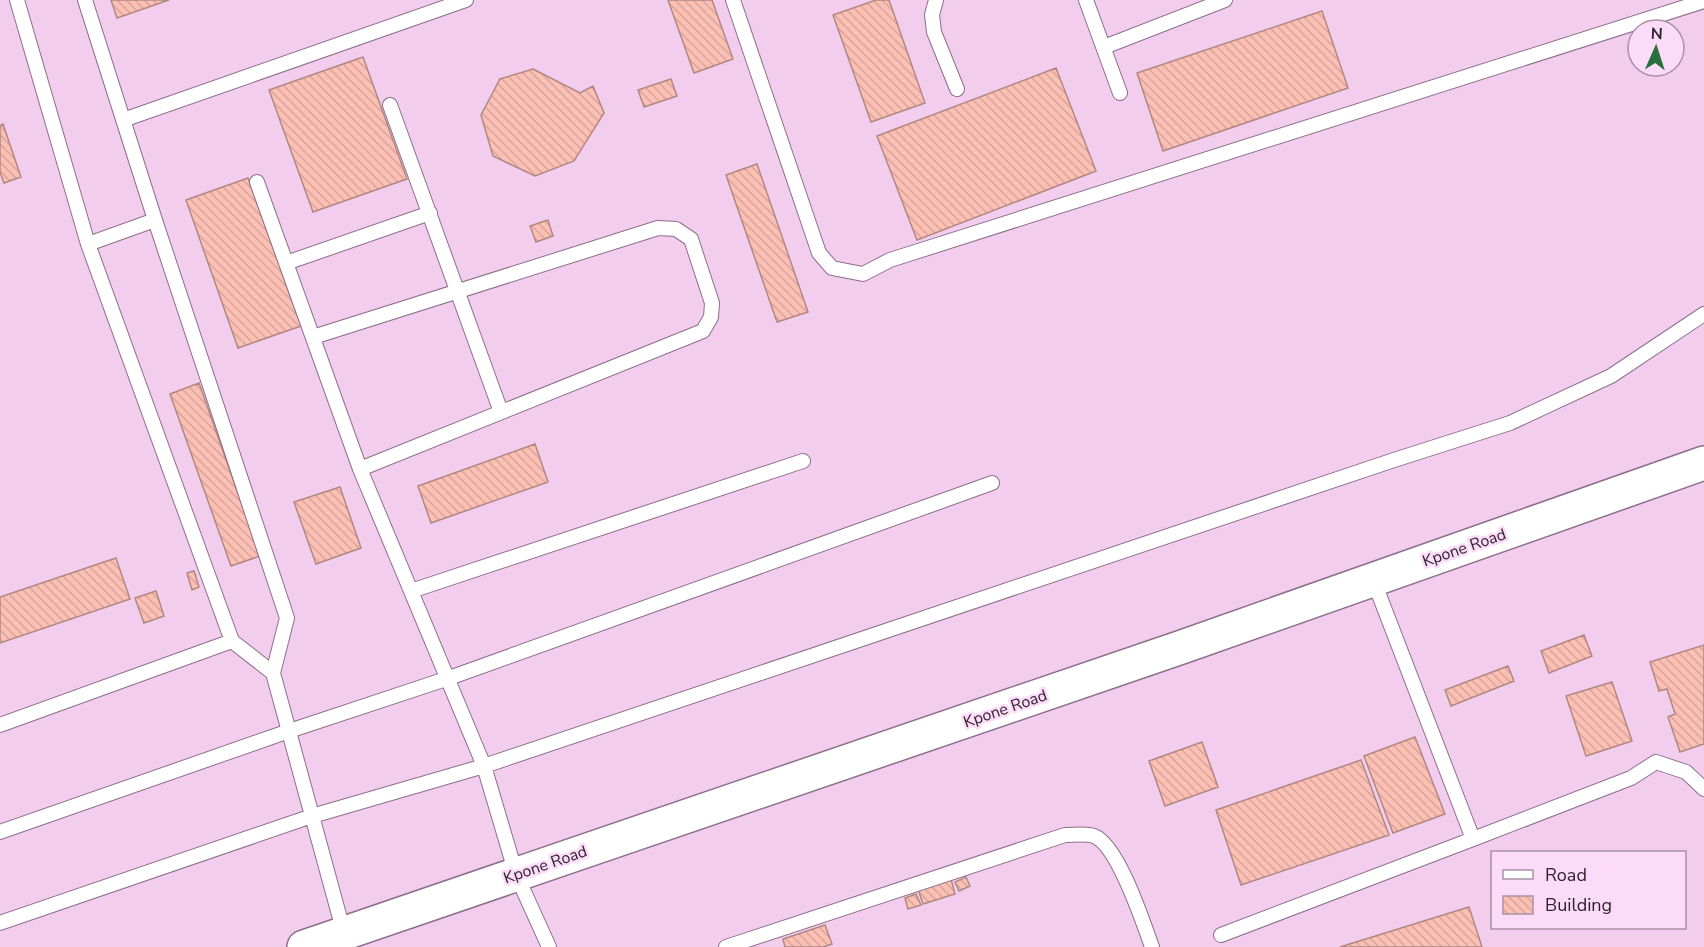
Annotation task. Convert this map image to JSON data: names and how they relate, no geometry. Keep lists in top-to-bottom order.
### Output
{
  "streets": {
    "main road": ["Kpone Road"]
  },
  "legend": ["Road", "Building"],
  "north": "top"
}
